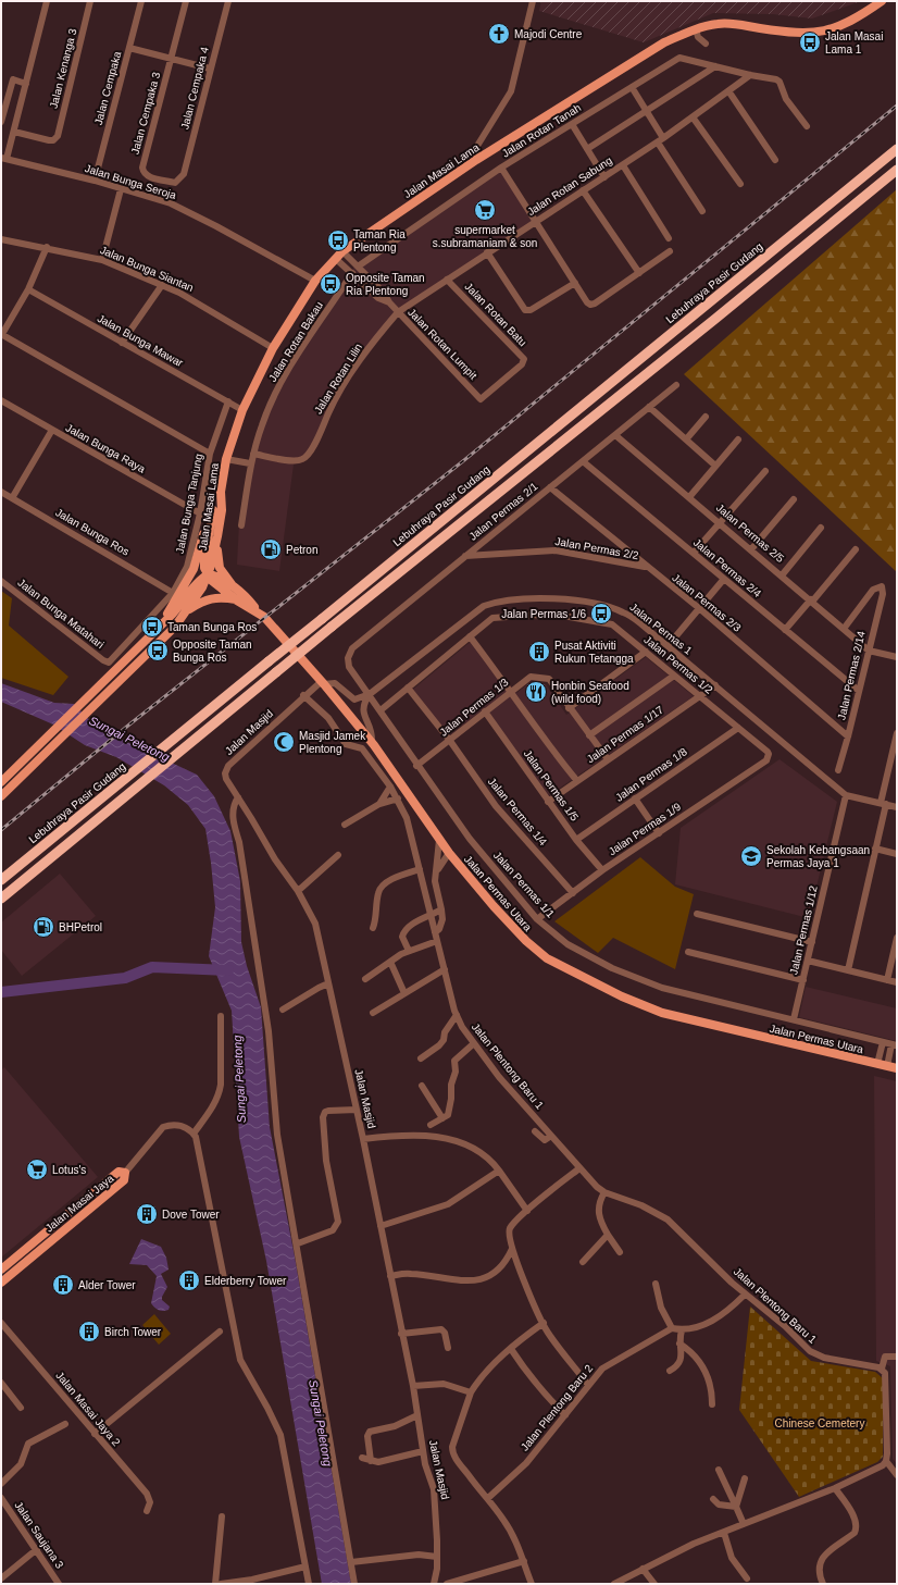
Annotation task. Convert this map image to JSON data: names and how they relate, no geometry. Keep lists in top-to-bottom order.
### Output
{
  "streets": {
    "highway": ["Lebuhraya Pasir Gudang"],
    "main road": ["Jalan Masai Lama", "Jalan Permas Utara", "Jalan Masai Jaya"],
    "street": [
      "Jalan Kenanga 3",
      "Jalan Cempaka",
      "Jalan Cempaka 4",
      "Jalan Cempaka 3",
      "Jalan Rotan Tanah",
      "Jalan Bunga Seroja",
      "Jalan Rotan Sabung",
      "Jalan Bunga Siantan",
      "Jalan Rotan Batu",
      "Jalan Bunga Mawar",
      "Jalan Rotan Bakau",
      "Jalan Rotan Lumpit",
      "Jalan Rotan Lilin",
      "Jalan Bunga Raya",
      "Jalan Bunga Tanjung",
      "Jalan Permas 2/1",
      "Jalan Bunga Ros",
      "Jalan Permas 2/5",
      "Jalan Permas 2/2",
      "Jalan Permas 2/4",
      "Jalan Permas 2/3",
      "Jalan Bunga Matahari",
      "Jalan Permas 1",
      "Jalan Permas 1/2",
      "Jalan Permas 2/14",
      "Jalan Permas 1/3",
      "Jalan Masjid",
      "Jalan Permas 1/17",
      "Jalan Permas 1/8",
      "Jalan Permas 1/5",
      "Jalan Permas 1/4",
      "Jalan Permas 1/9",
      "Jalan Permas 1/1",
      "Jalan Permas 1/12",
      "Jalan Plentong Baru 1",
      "Jalan Plentong Baru 2",
      "Jalan Masai Jaya 2",
      "Jalan Saujana 3"
    ]
  },
  "crossings": [
    ["Jalan Cempaka", "Jalan Bunga Seroja"],
    ["Jalan Cempaka 4", "Jalan Cempaka 3"],
    ["Jalan Rotan Tanah", "Jalan Rotan Sabung"],
    ["Jalan Rotan Tanah", "Jalan Rotan Lumpit"],
    ["Jalan Masai Lama", "Jalan Bunga Seroja"],
    ["Jalan Masai Lama", "Jalan Bunga Siantan"],
    ["Jalan Masai Lama", "Jalan Bunga Mawar"],
    ["Jalan Masai Lama", "Jalan Rotan Lumpit"],
    ["Jalan Masai Lama", "Jalan Permas Utara"],
    ["Jalan Rotan Sabung", "Jalan Rotan Batu"],
    ["Jalan Rotan Sabung", "Jalan Rotan Lumpit"],
    ["Jalan Rotan Sabung", "Jalan Rotan Lilin"],
    ["Jalan Rotan Batu", "Jalan Rotan Lumpit"],
    ["Jalan Bunga Mawar", "Jalan Bunga Tanjung"],
    ["Jalan Rotan Bakau", "Jalan Rotan Lumpit"],
    ["Jalan Rotan Bakau", "Jalan Rotan Lilin"],
    ["Jalan Rotan Lumpit", "Jalan Rotan Lilin"],
    ["Jalan Bunga Raya", "Jalan Bunga Tanjung"],
    ["Jalan Bunga Tanjung", "Jalan Bunga Ros"],
    ["Jalan Bunga Tanjung", "Jalan Bunga Matahari"],
    ["Jalan Permas 2/1", "Jalan Permas 2/5"],
    ["Jalan Permas 2/1", "Jalan Permas 2/2"],
    ["Jalan Permas 2/1", "Jalan Permas 2/4"],
    ["Jalan Permas 2/1", "Jalan Permas 2/3"],
    ["Jalan Permas 2/1", "Jalan Permas 1/1"],
    ["Jalan Permas 2/5", "Jalan Permas 2/14"],
    ["Jalan Permas 2/2", "Jalan Permas 2/3"],
    ["Jalan Permas 2/4", "Jalan Permas 2/14"],
    ["Jalan Permas 2/3", "Jalan Permas 2/14"],
    ["Jalan Permas 1", "Jalan Permas 1/17"],
    ["Jalan Permas 1", "Jalan Permas 1/1"],
    ["Jalan Permas 1", "Jalan Permas 1/12"],
    ["Jalan Permas 1/2", "Jalan Permas 1/17"],
    ["Jalan Permas 1/2", "Jalan Permas 1/8"],
    ["Jalan Permas 1/2", "Jalan Permas 1/4"],
    ["Jalan Permas 1/2", "Jalan Permas 1/9"],
    ["Jalan Permas 1/2", "Jalan Permas 1/1"],
    ["Jalan Permas 1/3", "Jalan Permas 1/5"],
    ["Jalan Permas 1/3", "Jalan Permas 1/4"],
    ["Jalan Permas 1/3", "Jalan Permas 1/1"],
    ["Jalan Masjid", "Jalan Permas Utara"],
    ["Jalan Masjid", "Jalan Plentong Baru 1"],
    ["Jalan Permas 1/17", "Jalan Permas 1/5"],
    ["Jalan Permas 1/8", "Jalan Permas 1/5"],
    ["Jalan Permas 1/5", "Jalan Permas 1/9"],
    ["Jalan Permas 1/4", "Jalan Permas 1/9"],
    ["Jalan Permas 1/9", "Jalan Permas 1/1"],
    ["Jalan Permas 1/1", "Jalan Permas 1/12"]
  ],
  "water": ["Sungai Peletong"],
  "parks": ["Chinese Cemetery"],
  "places": {
    "church": ["Majodi Centre"],
    "bus stop": [
      "Jalan Masai Lama 1",
      "Taman Ria Plentong",
      "Opposite Taman Ria Plentong",
      "Jalan Permas 1/6",
      "Taman Bunga Ros",
      "Opposite Taman Bunga Ros"
    ],
    "supermarket": ["supermarket s.subramaniam & son", "Lotus's"],
    "fuel station": ["Petron", "BHPetrol"],
    "building": [
      "Pusat Aktiviti Rukun Tetangga",
      "Dove Tower",
      "Elderberry Tower",
      "Alder Tower",
      "Birch Tower"
    ],
    "restaurant": ["Honbin Seafood (wild food)"],
    "mosque": ["Masjid Jamek Plentong"],
    "school or university": ["Sekolah Kebangsaan Permas Jaya 1"]
  }
}
